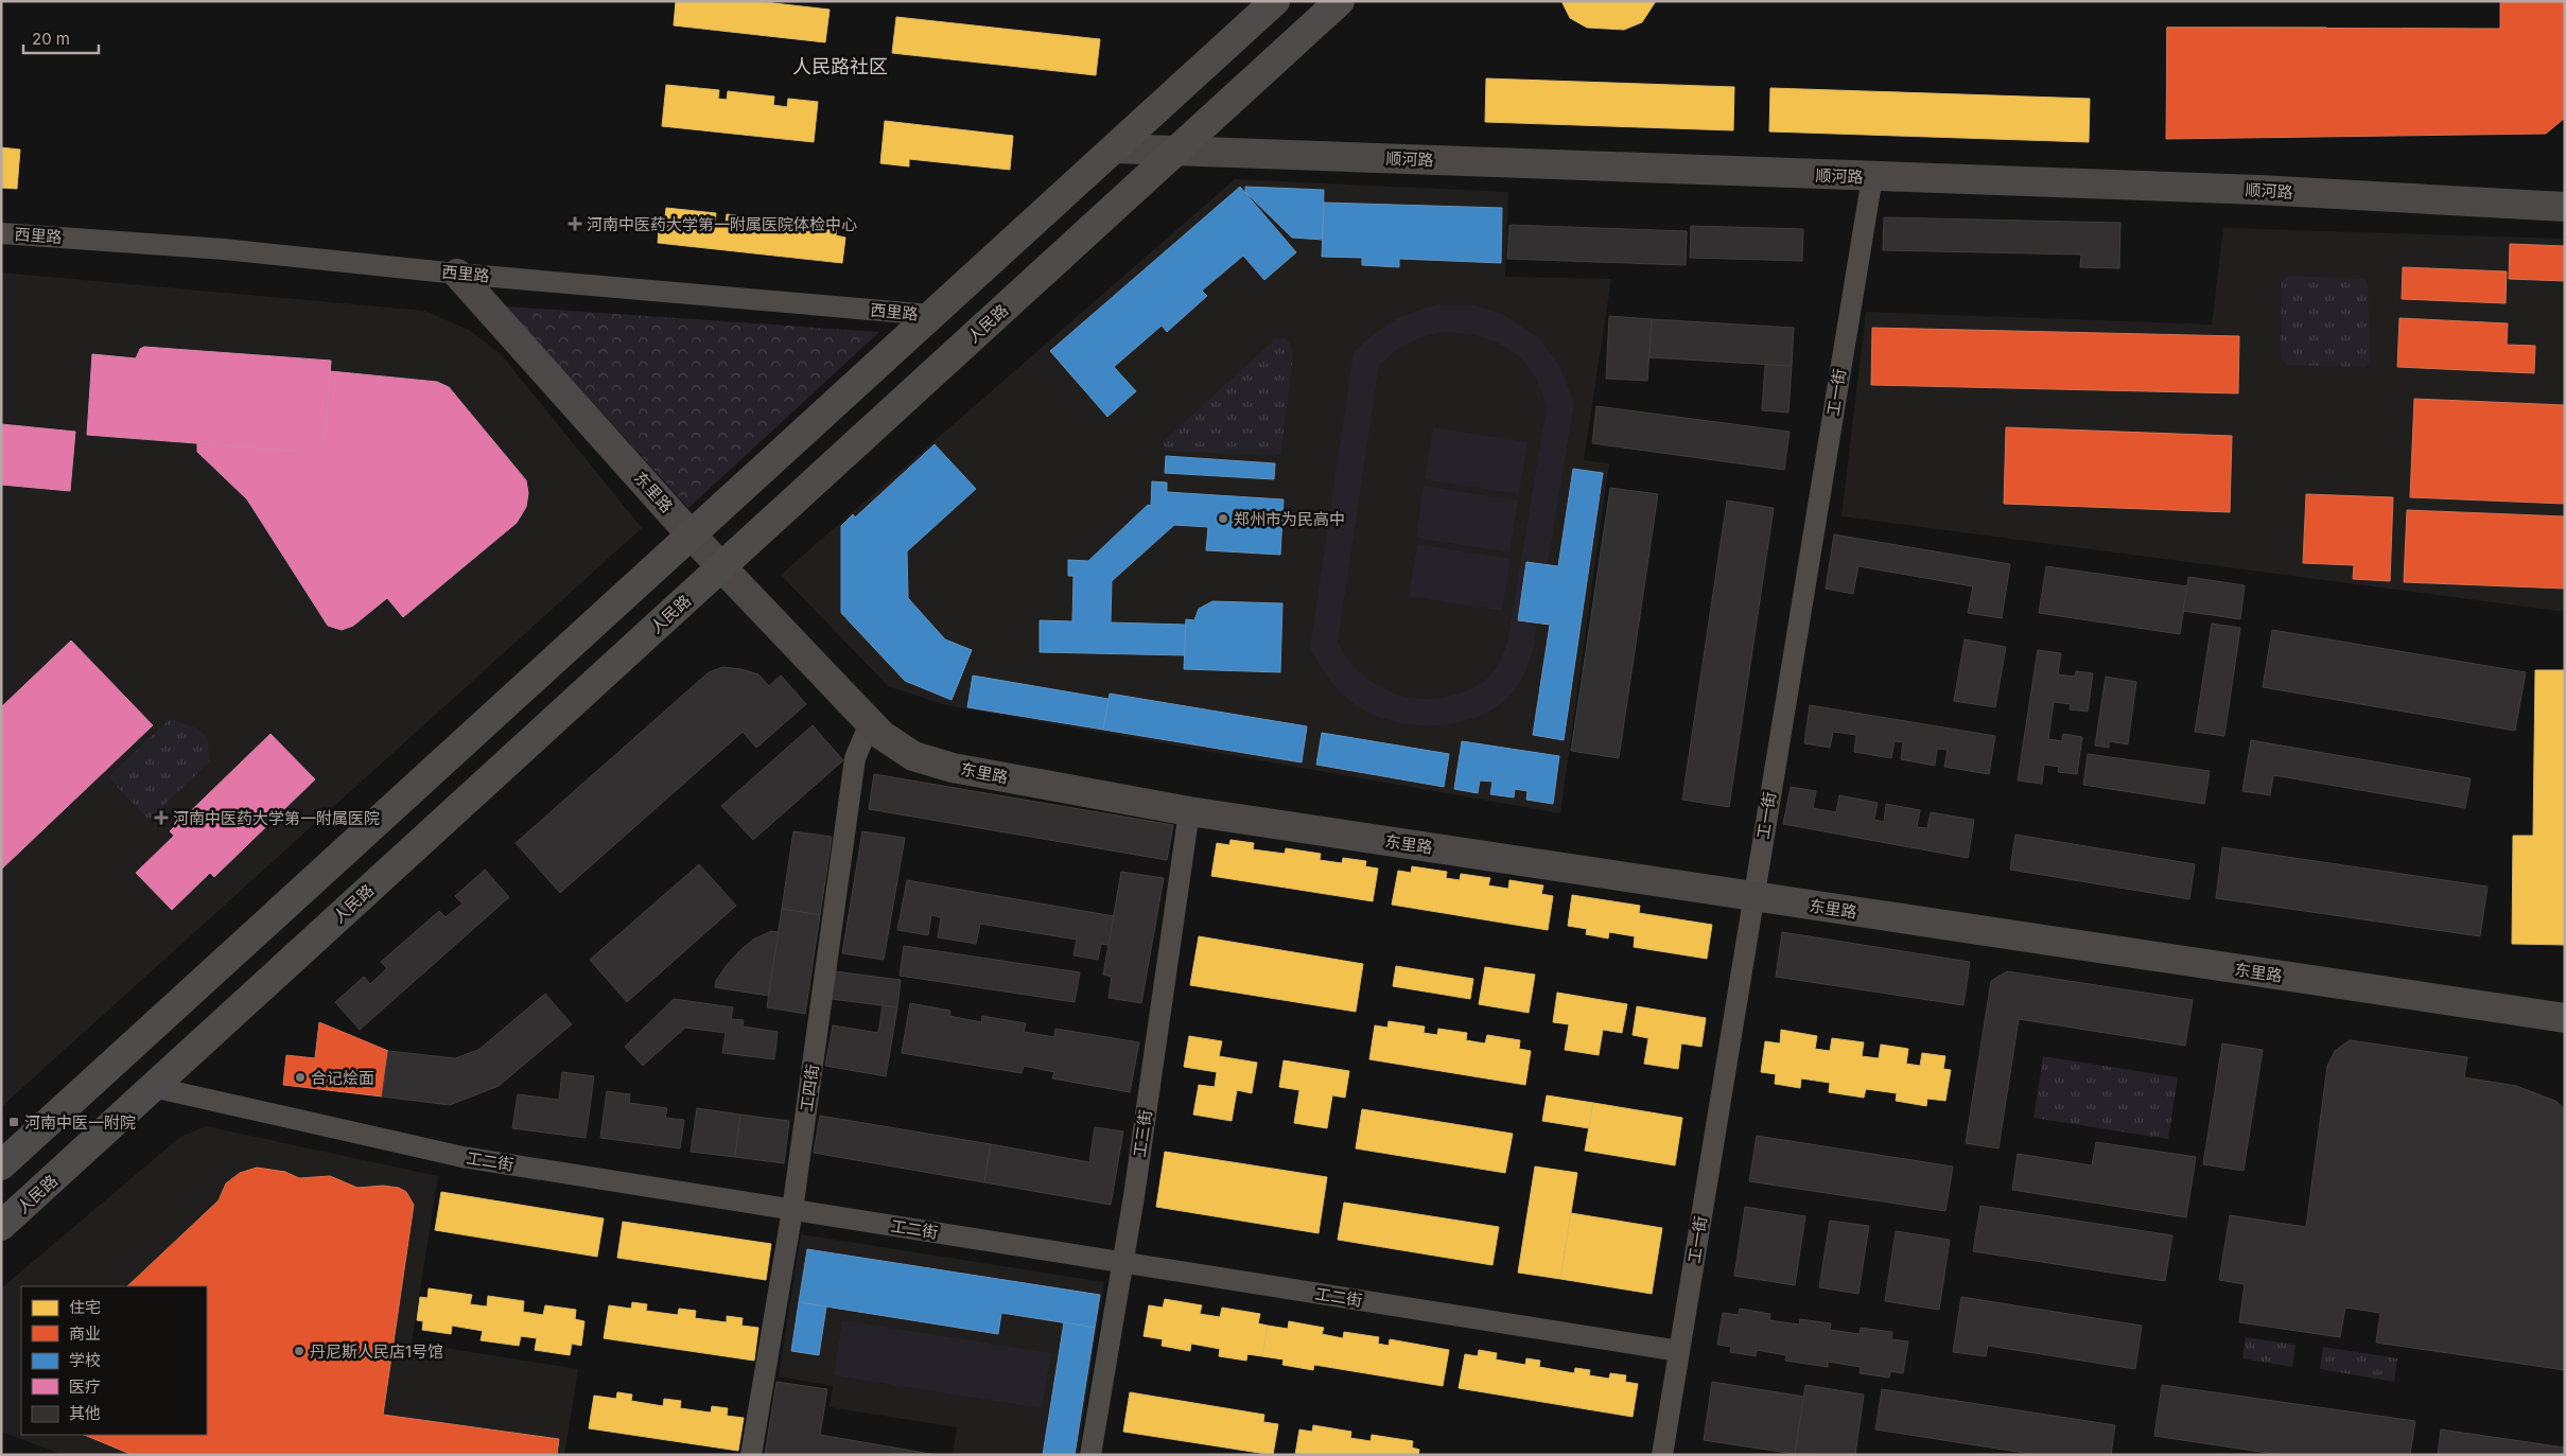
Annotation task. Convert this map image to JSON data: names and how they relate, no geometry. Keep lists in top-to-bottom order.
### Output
{
  "streets": {
    "main road": ["人民路"],
    "street": [
      "顺河路",
      "西里路",
      "工一街",
      "东里路",
      "工四街",
      "工三街",
      "工二街"
    ]
  },
  "crossings": [
    ["顺河路", "人民路"],
    ["顺河路", "工一街"],
    ["西里路", "东里路"],
    ["人民路", "东里路"],
    ["人民路", "工二街"],
    ["工一街", "东里路"],
    ["工一街", "工二街"],
    ["东里路", "工四街"],
    ["东里路", "工三街"],
    ["工四街", "工二街"],
    ["工三街", "工二街"]
  ],
  "districts": ["人民路社区"],
  "places": {
    "health": ["河南中医药大学第一附属医院体检中心", "河南中医药大学第一附属医院"],
    "other": ["郑州市为民高中", "合记烩面", "丹尼斯人民店1号馆"],
    "transit": ["河南中医一附院"]
  },
  "legend": [
    "住宅",
    "商业",
    "学校",
    "医疗",
    "其他"
  ],
  "scale_bar": "20 m"
}
